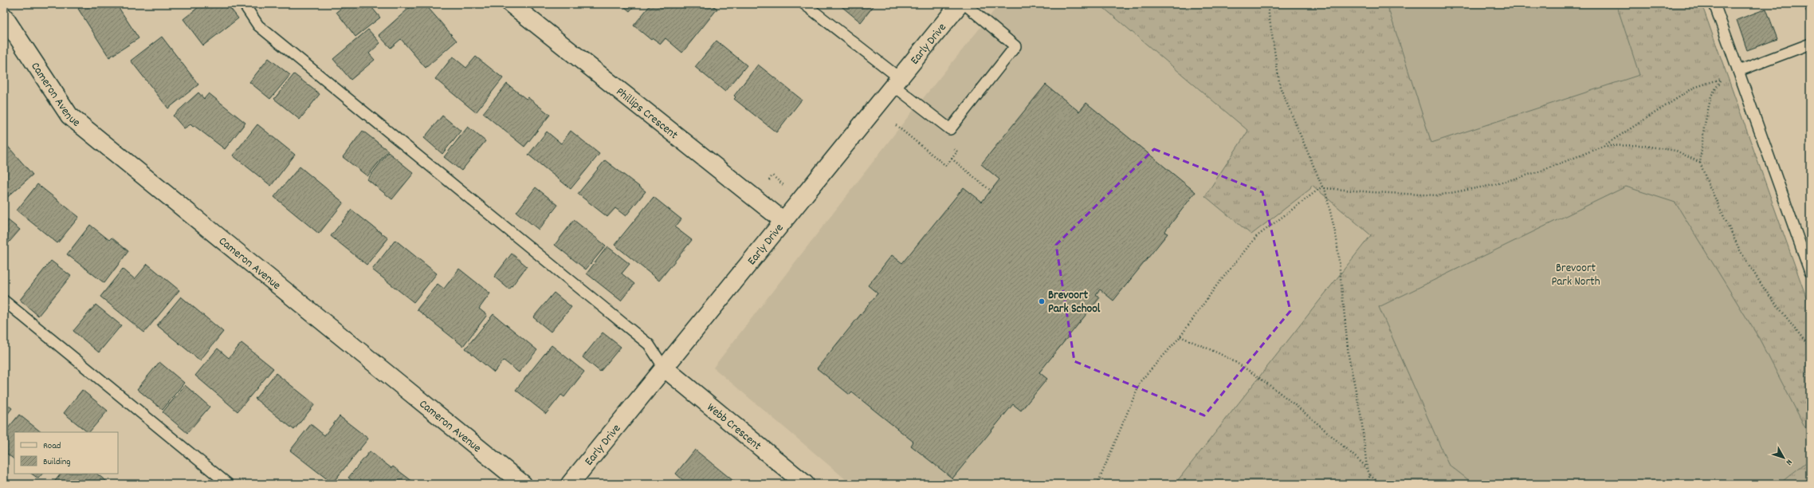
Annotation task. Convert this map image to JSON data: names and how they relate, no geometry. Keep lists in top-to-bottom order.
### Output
{
  "streets": {
    "street": [
      "Early Drive",
      "Cameron Avenue",
      "Phillips Crescent",
      "Webb Crescent"
    ]
  },
  "crossings": [
    ["Early Drive", "Phillips Crescent"],
    ["Early Drive", "Webb Crescent"]
  ],
  "parks": ["Brevoort Park North"],
  "places": ["Brevoort Park School"],
  "legend": ["Road", "Building"],
  "north": "bottom right"
}
